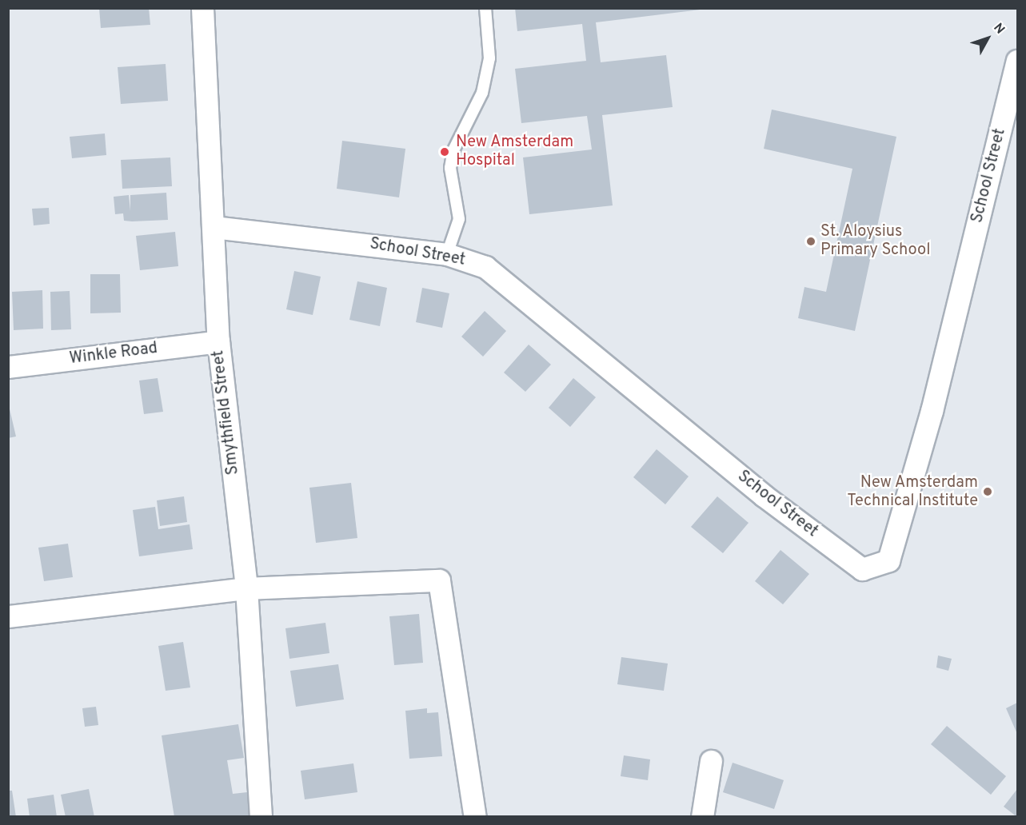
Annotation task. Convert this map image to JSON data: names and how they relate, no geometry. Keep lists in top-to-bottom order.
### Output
{
  "streets": {
    "street": ["School Street", "Winkle Road", "Smythfield Street"]
  },
  "crossings": [
    ["School Street", "Smythfield Street"],
    ["Winkle Road", "Smythfield Street"]
  ],
  "places": ["New Amsterdam Hospital", "St. Aloysius Primary School", "New Amsterdam Technical Institute"],
  "north": "top right"
}
